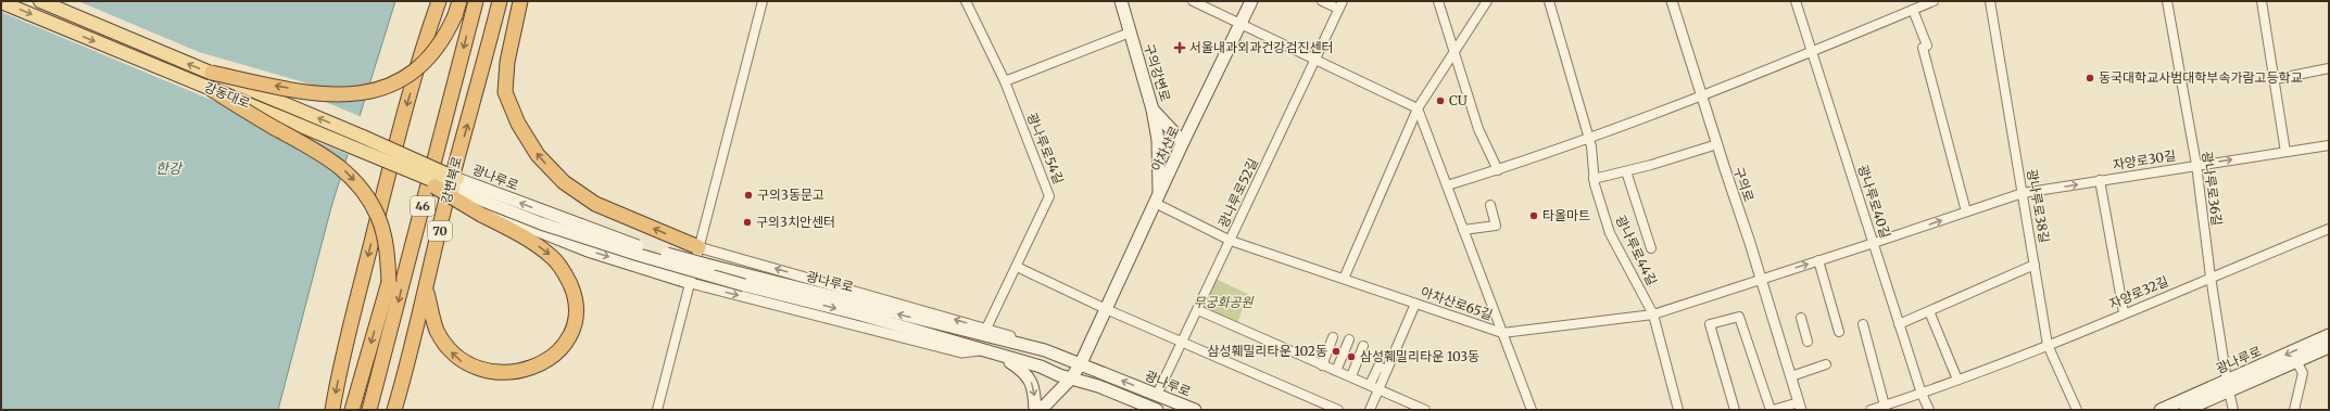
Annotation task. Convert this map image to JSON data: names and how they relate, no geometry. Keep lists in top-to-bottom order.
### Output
{
  "streets": {
    "highway": ["강변북로", "46", "70"],
    "main road": [
      "구의강변로",
      "강동대로",
      "아차산로",
      "광나루로"
    ],
    "street": [
      "광나루로54길",
      "자양로30길",
      "구의로",
      "광나루로36길",
      "광나루로52길",
      "광나루로40길",
      "광나루로38길",
      "광나루로44길",
      "자양로32길",
      "아차산로65길"
    ]
  },
  "crossings": [
    ["구의강변로", "아차산로"],
    ["강동대로", "광나루로"],
    ["아차산로", "광나루로"],
    ["아차산로", "아차산로65길"],
    ["자양로30길", "구의로"],
    ["자양로30길", "광나루로36길"],
    ["자양로30길", "광나루로40길"],
    ["자양로30길", "광나루로38길"],
    ["자양로30길", "아차산로65길"],
    ["광나루로", "광나루로36길"],
    ["광나루로", "광나루로52길"],
    ["구의로", "아차산로65길"],
    ["광나루로36길", "자양로32길"],
    ["광나루로52길", "아차산로65길"],
    ["광나루로40길", "자양로32길"],
    ["광나루로38길", "자양로32길"],
    ["광나루로44길", "아차산로65길"]
  ],
  "one_way": ["자양로30길"],
  "water": ["한강"],
  "parks": ["무궁화공원"],
  "places": {
    "health": ["서울내과외과건강검진센터"],
    "other": [
      "동국대학교사범대학부속가람고등학교",
      "CU",
      "구의3동문고",
      "타올마트",
      "구의3치안센터",
      "삼성훼밀리타운 102동",
      "삼성훼밀리타운 103동"
    ]
  }
}
